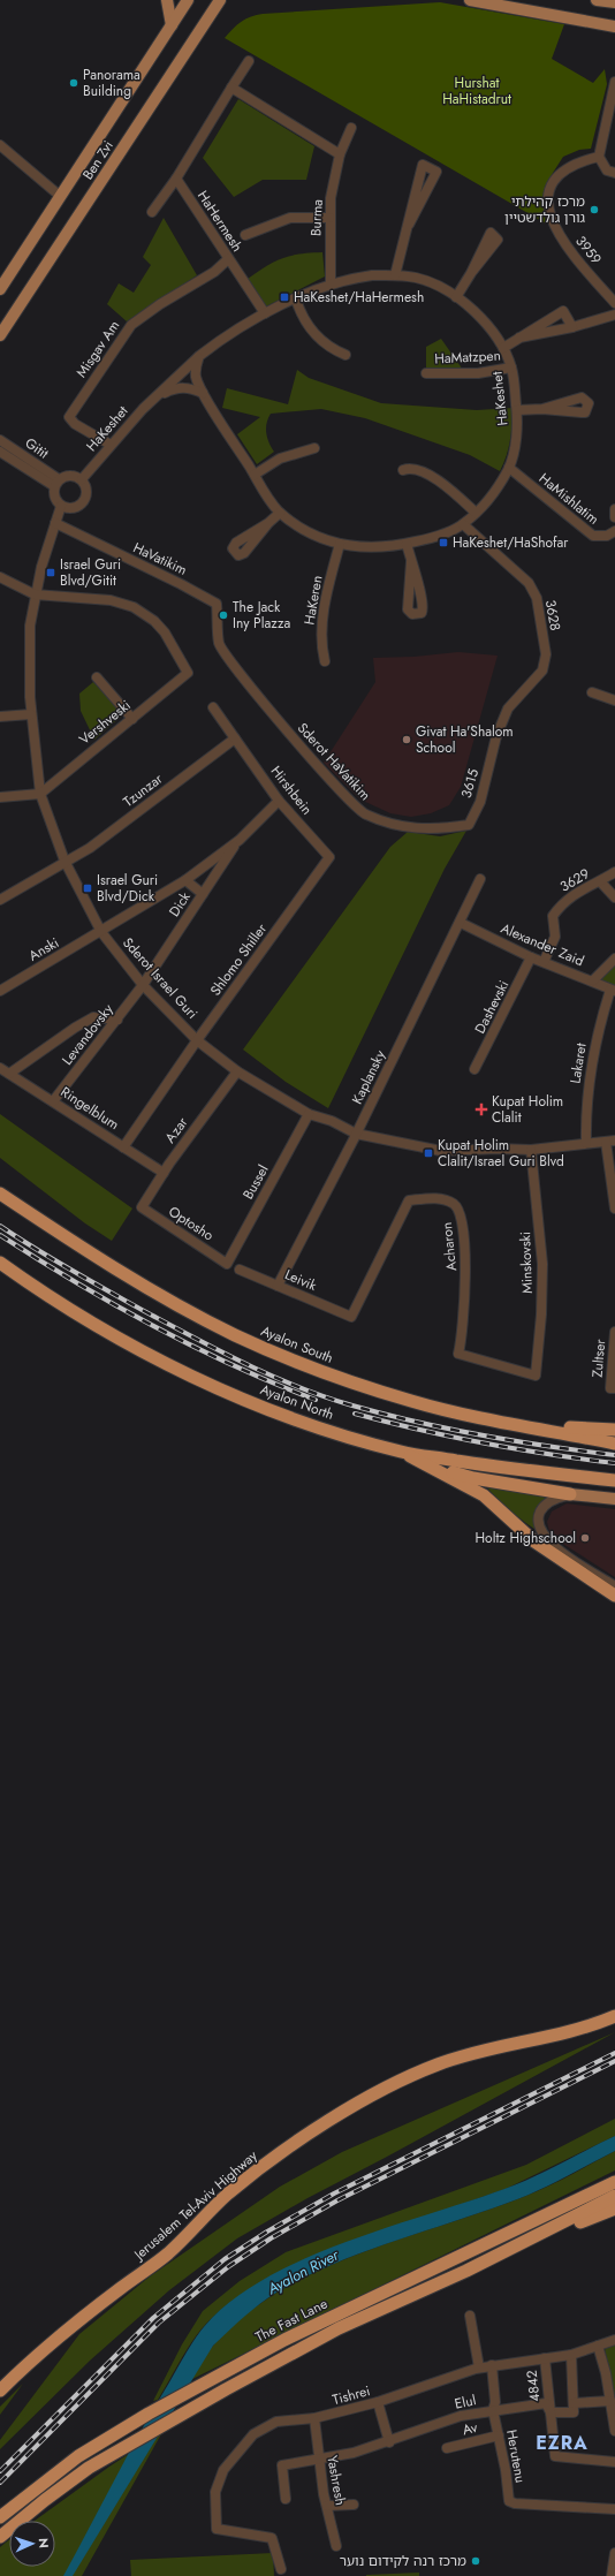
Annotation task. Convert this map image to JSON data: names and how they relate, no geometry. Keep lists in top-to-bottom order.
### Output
{
  "streets": {
    "highway": [
      "Ayalon South",
      "Ayalon North",
      "Jerusalem Tel-Aviv Highway",
      "The Fast Lane"
    ],
    "main road": ["Ben Zvi"],
    "street": [
      "Burma",
      "HaHermesh",
      "3959",
      "Misgav Am",
      "HaMatzpen",
      "HaKeshet",
      "Gitit",
      "HaMishlatim",
      "HaVatikim",
      "HaKeren",
      "3628",
      "Vershveski",
      "Sderot HaVatikim",
      "3615",
      "Tzunzar",
      "Hirshbein",
      "3629",
      "Dick",
      "Alexander Zaid",
      "Anski",
      "Shlomo Shiller",
      "Sderot Israel Guri",
      "Dashevski",
      "Levandovsky",
      "Lakaret",
      "Kaplansky",
      "Ringelblum",
      "Azar",
      "Bussel",
      "Optosho",
      "Acharon",
      "Minskovski",
      "Leivik",
      "Zultser",
      "4842",
      "Tishrei",
      "Elul",
      "Av",
      "Herutenu",
      "Yashresh"
    ]
  },
  "crossings": [
    ["Burma", "HaKeshet"],
    ["HaHermesh", "Misgav Am"],
    ["HaHermesh", "HaKeshet"],
    ["Misgav Am", "HaKeshet"],
    ["HaMatzpen", "HaKeshet"],
    ["HaKeshet", "Gitit"],
    ["HaKeshet", "HaMishlatim"],
    ["HaKeshet", "HaKeren"],
    ["HaKeshet", "3628"],
    ["HaKeshet", "Sderot Israel Guri"],
    ["Gitit", "Sderot Israel Guri"],
    ["HaVatikim", "Sderot HaVatikim"],
    ["HaVatikim", "Sderot Israel Guri"],
    ["3628", "3615"],
    ["Vershveski", "Sderot Israel Guri"],
    ["Sderot HaVatikim", "3615"],
    ["Tzunzar", "Hirshbein"],
    ["Tzunzar", "Sderot Israel Guri"],
    ["Hirshbein", "Dick"],
    ["Hirshbein", "Shlomo Shiller"],
    ["3629", "Alexander Zaid"],
    ["Dick", "Anski"],
    ["Dick", "Sderot Israel Guri"],
    ["Dick", "Levandovsky"],
    ["Alexander Zaid", "Dashevski"],
    ["Alexander Zaid", "Lakaret"],
    ["Alexander Zaid", "Kaplansky"],
    ["Anski", "Sderot Israel Guri"],
    ["Shlomo Shiller", "Sderot Israel Guri"],
    ["Shlomo Shiller", "Ringelblum"],
    ["Sderot Israel Guri", "Levandovsky"],
    ["Sderot Israel Guri", "Lakaret"],
    ["Sderot Israel Guri", "Kaplansky"],
    ["Sderot Israel Guri", "Azar"],
    ["Sderot Israel Guri", "Bussel"],
    ["Sderot Israel Guri", "Minskovski"],
    ["Levandovsky", "Ringelblum"],
    ["Kaplansky", "Leivik"],
    ["Ringelblum", "Azar"],
    ["Azar", "Optosho"],
    ["Bussel", "Optosho"],
    ["Acharon", "Minskovski"],
    ["Acharon", "Leivik"],
    ["4842", "Tishrei"],
    ["4842", "Elul"],
    ["Tishrei", "Herutenu"],
    ["Tishrei", "Yashresh"],
    ["Elul", "Herutenu"],
    ["Elul", "Yashresh"],
    ["Av", "Herutenu"]
  ],
  "districts": ["EZRA"],
  "water": ["Ayalon River"],
  "parks": ["Hurshat HaHistadrut"],
  "places": {
    "other": [
      "Panorama Building",
      "מרכז קהילתי גורן גולדשטיין",
      "The Jack Iny Plazza",
      "Givat Ha'Shalom School",
      "Holtz Highschool",
      "מרכז רנה לקידום נוער"
    ],
    "transit": [
      "HaKeshet/HaHermesh",
      "HaKeshet/HaShofar",
      "Israel Guri Blvd/Gitit",
      "Israel Guri Blvd/Dick",
      "Kupat Holim Clalit/Israel Guri Blvd"
    ],
    "health": ["Kupat Holim Clalit"]
  },
  "north": "right"
}
